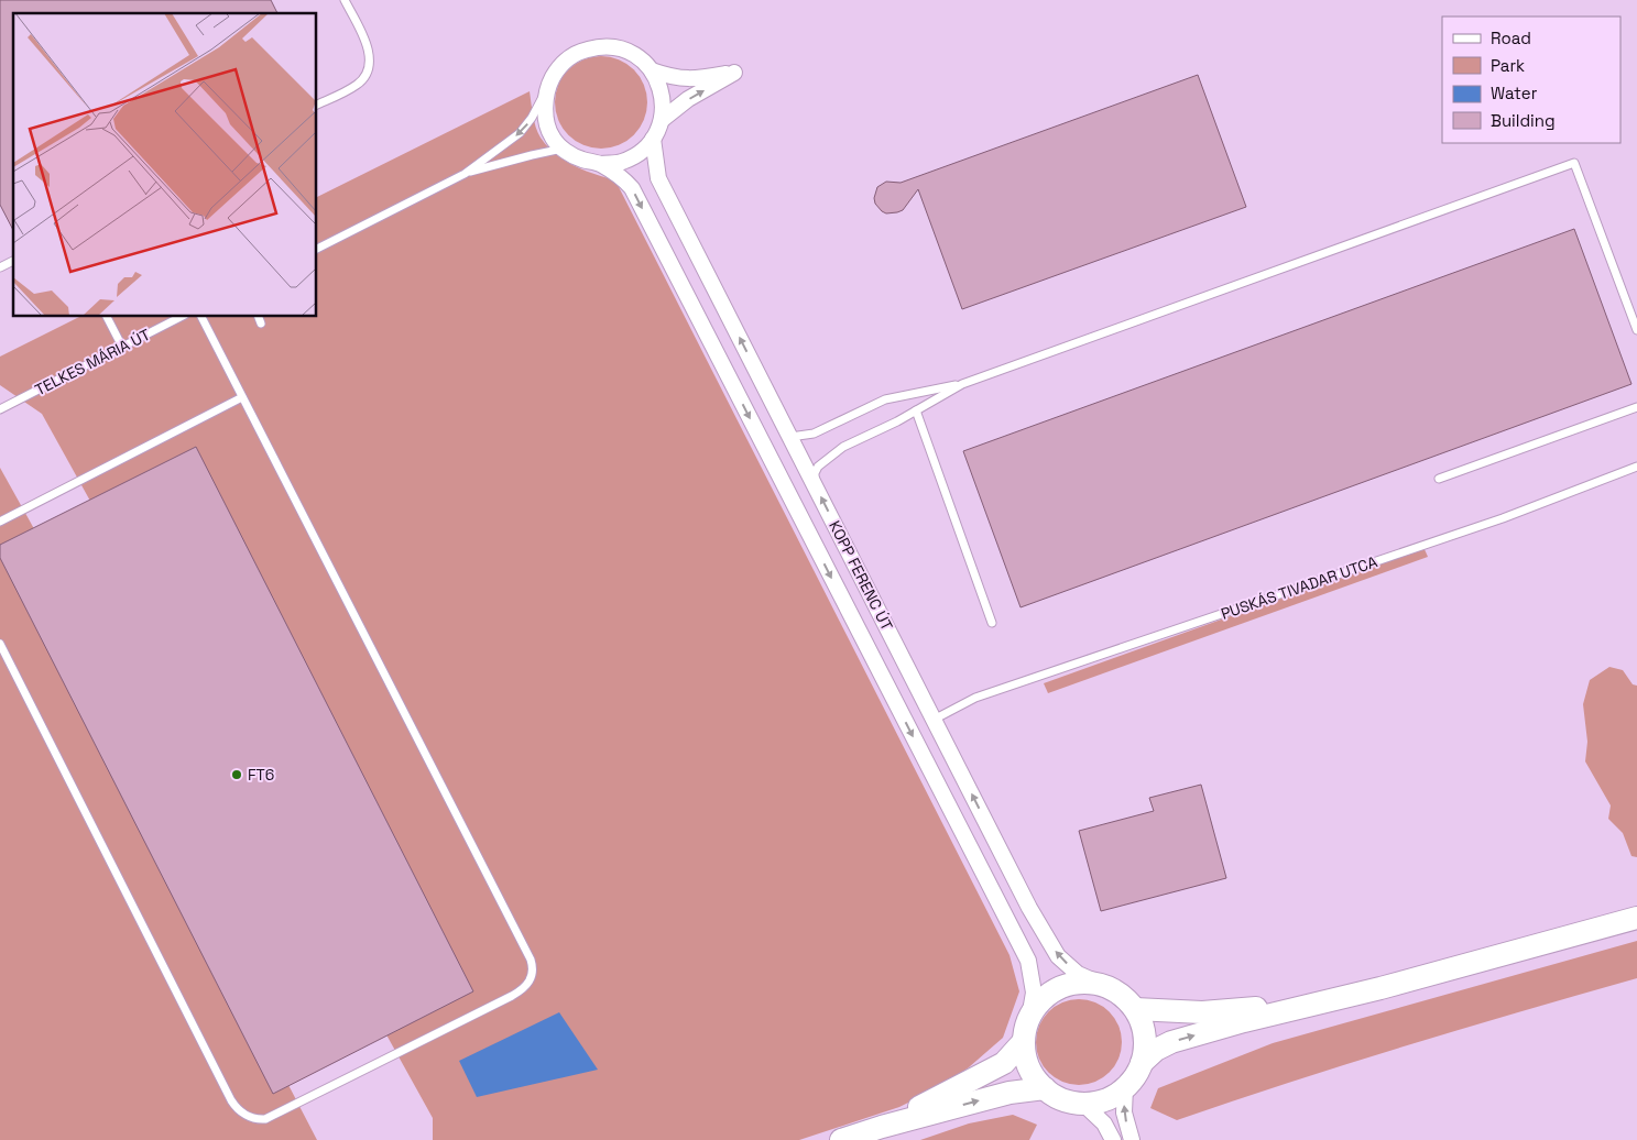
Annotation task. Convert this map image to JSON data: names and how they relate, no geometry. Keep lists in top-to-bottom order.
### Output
{
  "streets": {
    "street": ["KOPP FERENC ÚT"],
    "lane": ["TELKES MÁRIA ÚT", "PUSKÁS TIVADAR UTCA"]
  },
  "crossings": [
    ["KOPP FERENC ÚT", "PUSKÁS TIVADAR UTCA"]
  ],
  "places": ["FT6"],
  "legend": [
    "Road",
    "Park",
    "Water",
    "Building"
  ]
}
